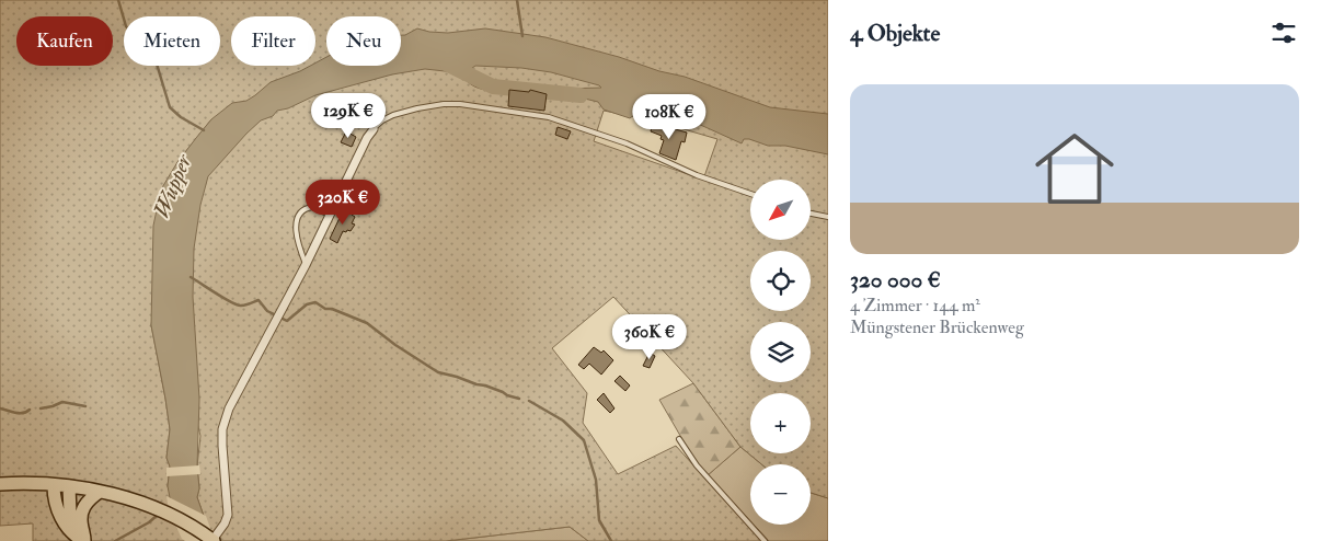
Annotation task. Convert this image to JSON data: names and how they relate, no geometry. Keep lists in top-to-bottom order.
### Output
{
  "water": ["Wupper"],
  "north": "bottom left",
  "page": {
    "heading": "4 Objekte",
    "chip": [
      "Kaufen",
      "Mieten",
      "Filter",
      "Neu"
    ],
    "list": [
      {
        "name": "320 000 €",
        "note": "4 Zimmer · 144 m² · Müngstener Brückenweg"
      }
    ],
    "price": [
      "129K €",
      "108K €",
      "320K €",
      "360K €"
    ],
    "map_buttons": ["+", "−"]
  }
}
